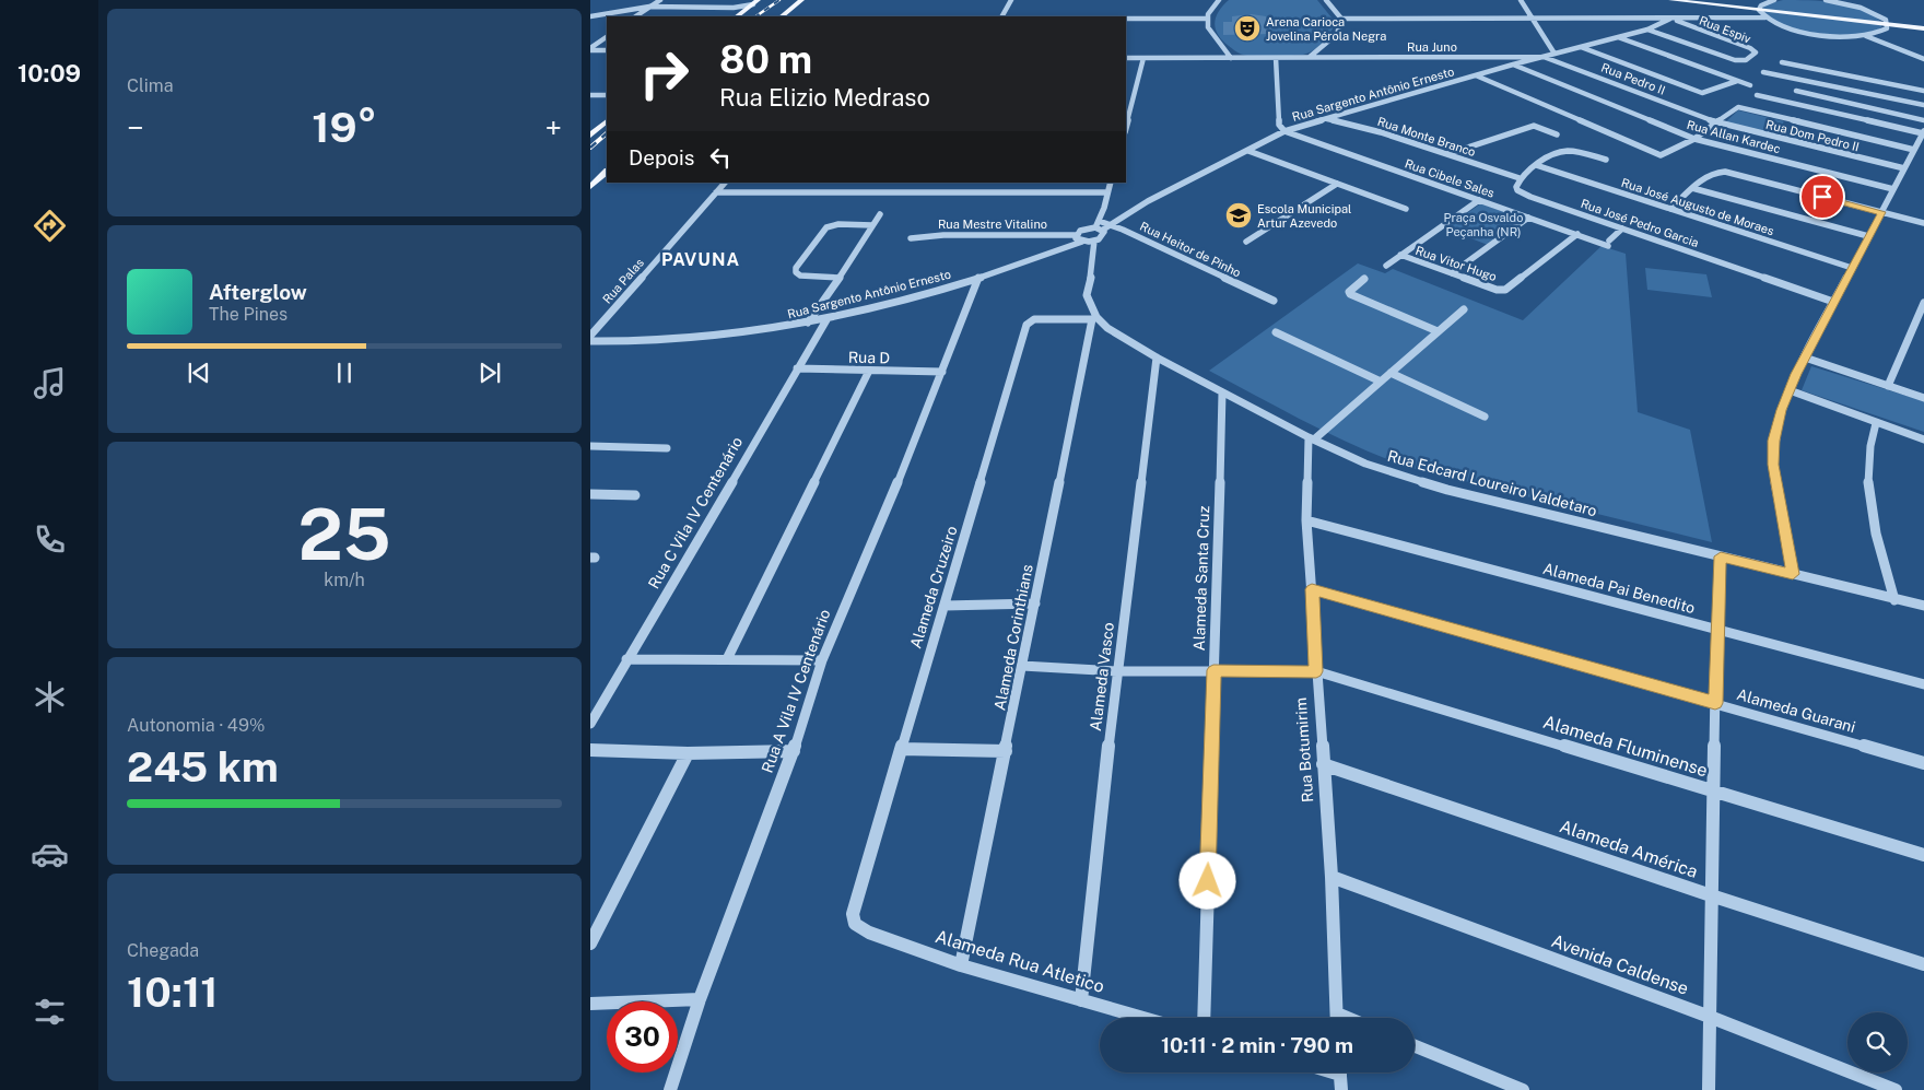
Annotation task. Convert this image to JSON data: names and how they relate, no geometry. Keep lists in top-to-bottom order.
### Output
{
  "streets": {
    "street": [
      "Rua Espiv",
      "Rua Juno",
      "Rua Pedro II",
      "Rua Sargento Antônio Ernesto",
      "Rua Dom Pedro II",
      "Rua Monte Branco",
      "Rua Allan Kardec",
      "Rua Cibele Sales",
      "Rua José Augusto de Moraes",
      "Rua José Pedro Garcia",
      "Rua Mestre Vitalino",
      "Rua Heitor de Pinho",
      "Rua Vitor Hugo",
      "Rua Palas",
      "Rua D",
      "Rua Edcard Loureiro Valdetaro",
      "Rua C Vila IV Centenário",
      "Alameda Santa Cruz",
      "Alameda Cruzeiro",
      "Alameda Pai Benedito",
      "Alameda Corinthians",
      "Alameda Vasco",
      "Rua A Vila IV Centenário",
      "Alameda Guarani",
      "Alameda Fluminense",
      "Rua Botumirim",
      "Alameda América",
      "Alameda Rua Atletico",
      "Avenida Caldense"
    ]
  },
  "crossings": [
    ["Rua Espiv", "Rua Sargento Antônio Ernesto"],
    ["Rua Juno", "Rua Pedro II"],
    ["Rua Juno", "Rua Sargento Antônio Ernesto"],
    ["Rua Pedro II", "Rua Sargento Antônio Ernesto"],
    ["Rua Pedro II", "Rua Dom Pedro II"],
    ["Rua Sargento Antônio Ernesto", "Rua Monte Branco"],
    ["Rua Sargento Antônio Ernesto", "Rua Allan Kardec"],
    ["Rua Sargento Antônio Ernesto", "Rua Cibele Sales"],
    ["Rua Sargento Antônio Ernesto", "Rua Heitor de Pinho"],
    ["Rua Sargento Antônio Ernesto", "Rua C Vila IV Centenário"],
    ["Rua Sargento Antônio Ernesto", "Rua A Vila IV Centenário"],
    ["Rua Monte Branco", "Rua José Pedro Garcia"],
    ["Rua Cibele Sales", "Rua José Pedro Garcia"],
    ["Rua Cibele Sales", "Rua Vitor Hugo"],
    ["Rua D", "Rua C Vila IV Centenário"],
    ["Rua D", "Rua A Vila IV Centenário"],
    ["Rua Edcard Loureiro Valdetaro", "Alameda Santa Cruz"],
    ["Rua Edcard Loureiro Valdetaro", "Alameda Cruzeiro"],
    ["Rua Edcard Loureiro Valdetaro", "Alameda Corinthians"],
    ["Rua Edcard Loureiro Valdetaro", "Alameda Vasco"],
    ["Rua Edcard Loureiro Valdetaro", "Rua Botumirim"],
    ["Alameda Santa Cruz", "Alameda Fluminense"],
    ["Alameda Cruzeiro", "Alameda Corinthians"],
    ["Alameda Cruzeiro", "Alameda Rua Atletico"],
    ["Alameda Pai Benedito", "Rua Botumirim"],
    ["Alameda Corinthians", "Alameda Fluminense"],
    ["Alameda Corinthians", "Alameda Rua Atletico"],
    ["Alameda Vasco", "Alameda Fluminense"],
    ["Alameda Vasco", "Alameda Rua Atletico"],
    ["Alameda Guarani", "Rua Botumirim"],
    ["Alameda Fluminense", "Rua Botumirim"],
    ["Rua Botumirim", "Alameda América"],
    ["Rua Botumirim", "Avenida Caldense"]
  ],
  "districts": ["PAVUNA"],
  "parks": ["Praça Osvaldo Peçanha (NR)"],
  "places": {
    "theatre": ["Arena Carioca Jovelina Pérola Negra"],
    "school or university": ["Escola Municipal Artur Azevedo"]
  },
  "page": {
    "tabs": "10:09",
    "tile": [
      "Clima",
      ["25", "km/h"],
      ["Autonomia · 49%", "245 km"],
      ["Chegada", "10:11"]
    ],
    "turn": ["80 m", "Rua Elizio Medraso"],
    "heat": ["−", "19°", "+"],
    "then": "Depois",
    "song": ["Afterglow", "The Pines"],
    "limit": "30",
    "trip": "10:11 · 2 min · 790 m"
  }
}
